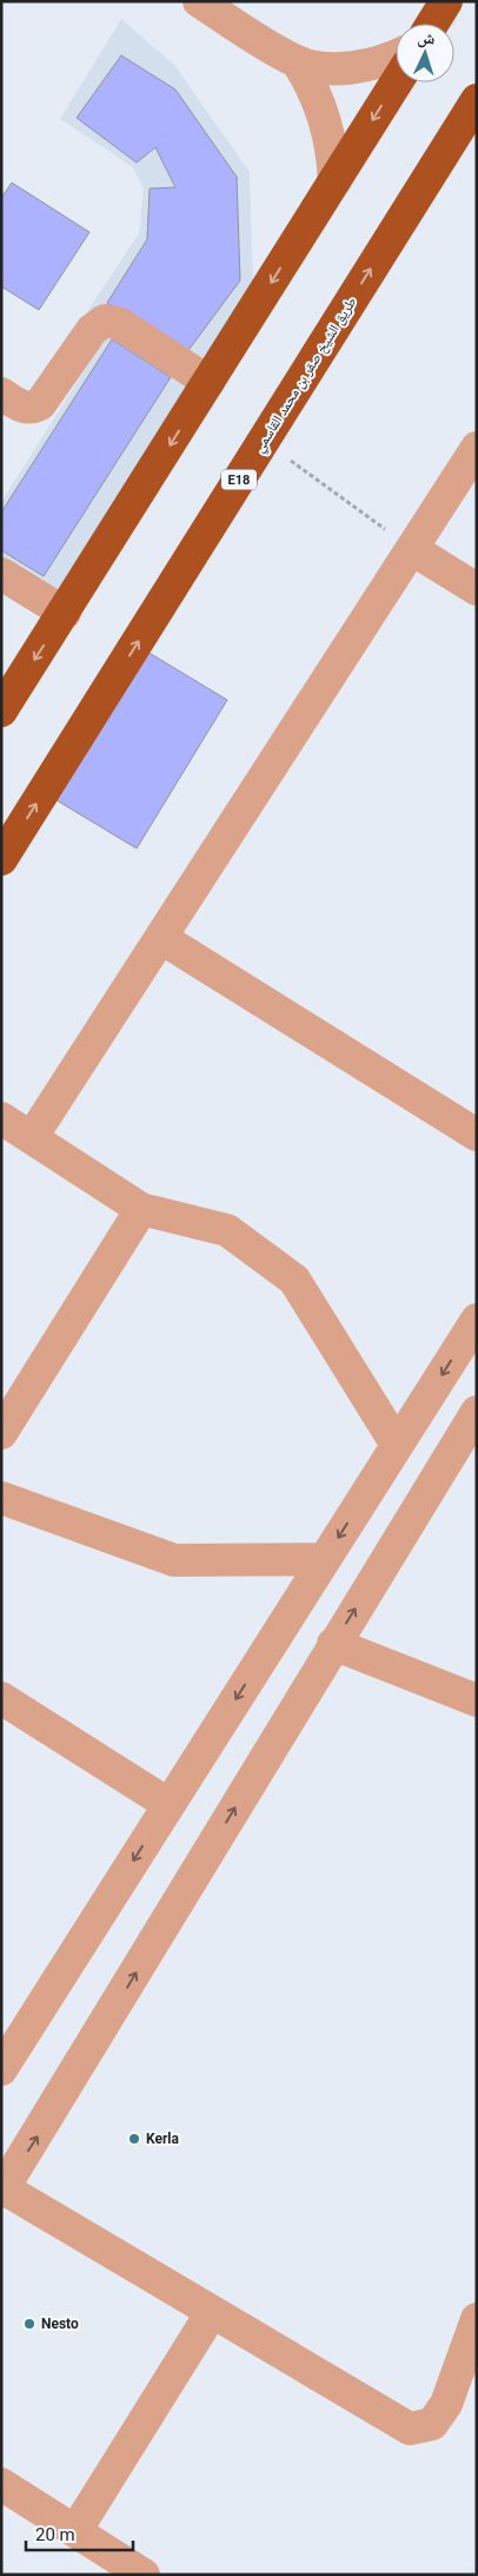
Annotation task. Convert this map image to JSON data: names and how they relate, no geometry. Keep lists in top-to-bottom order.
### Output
{
  "streets": {
    "highway": ["طريق الشيخ صقر بن محمد القاسمي", "E18"]
  },
  "places": ["Kerla", "Nesto"],
  "scale_bar": "20 m",
  "north": "top"
}
